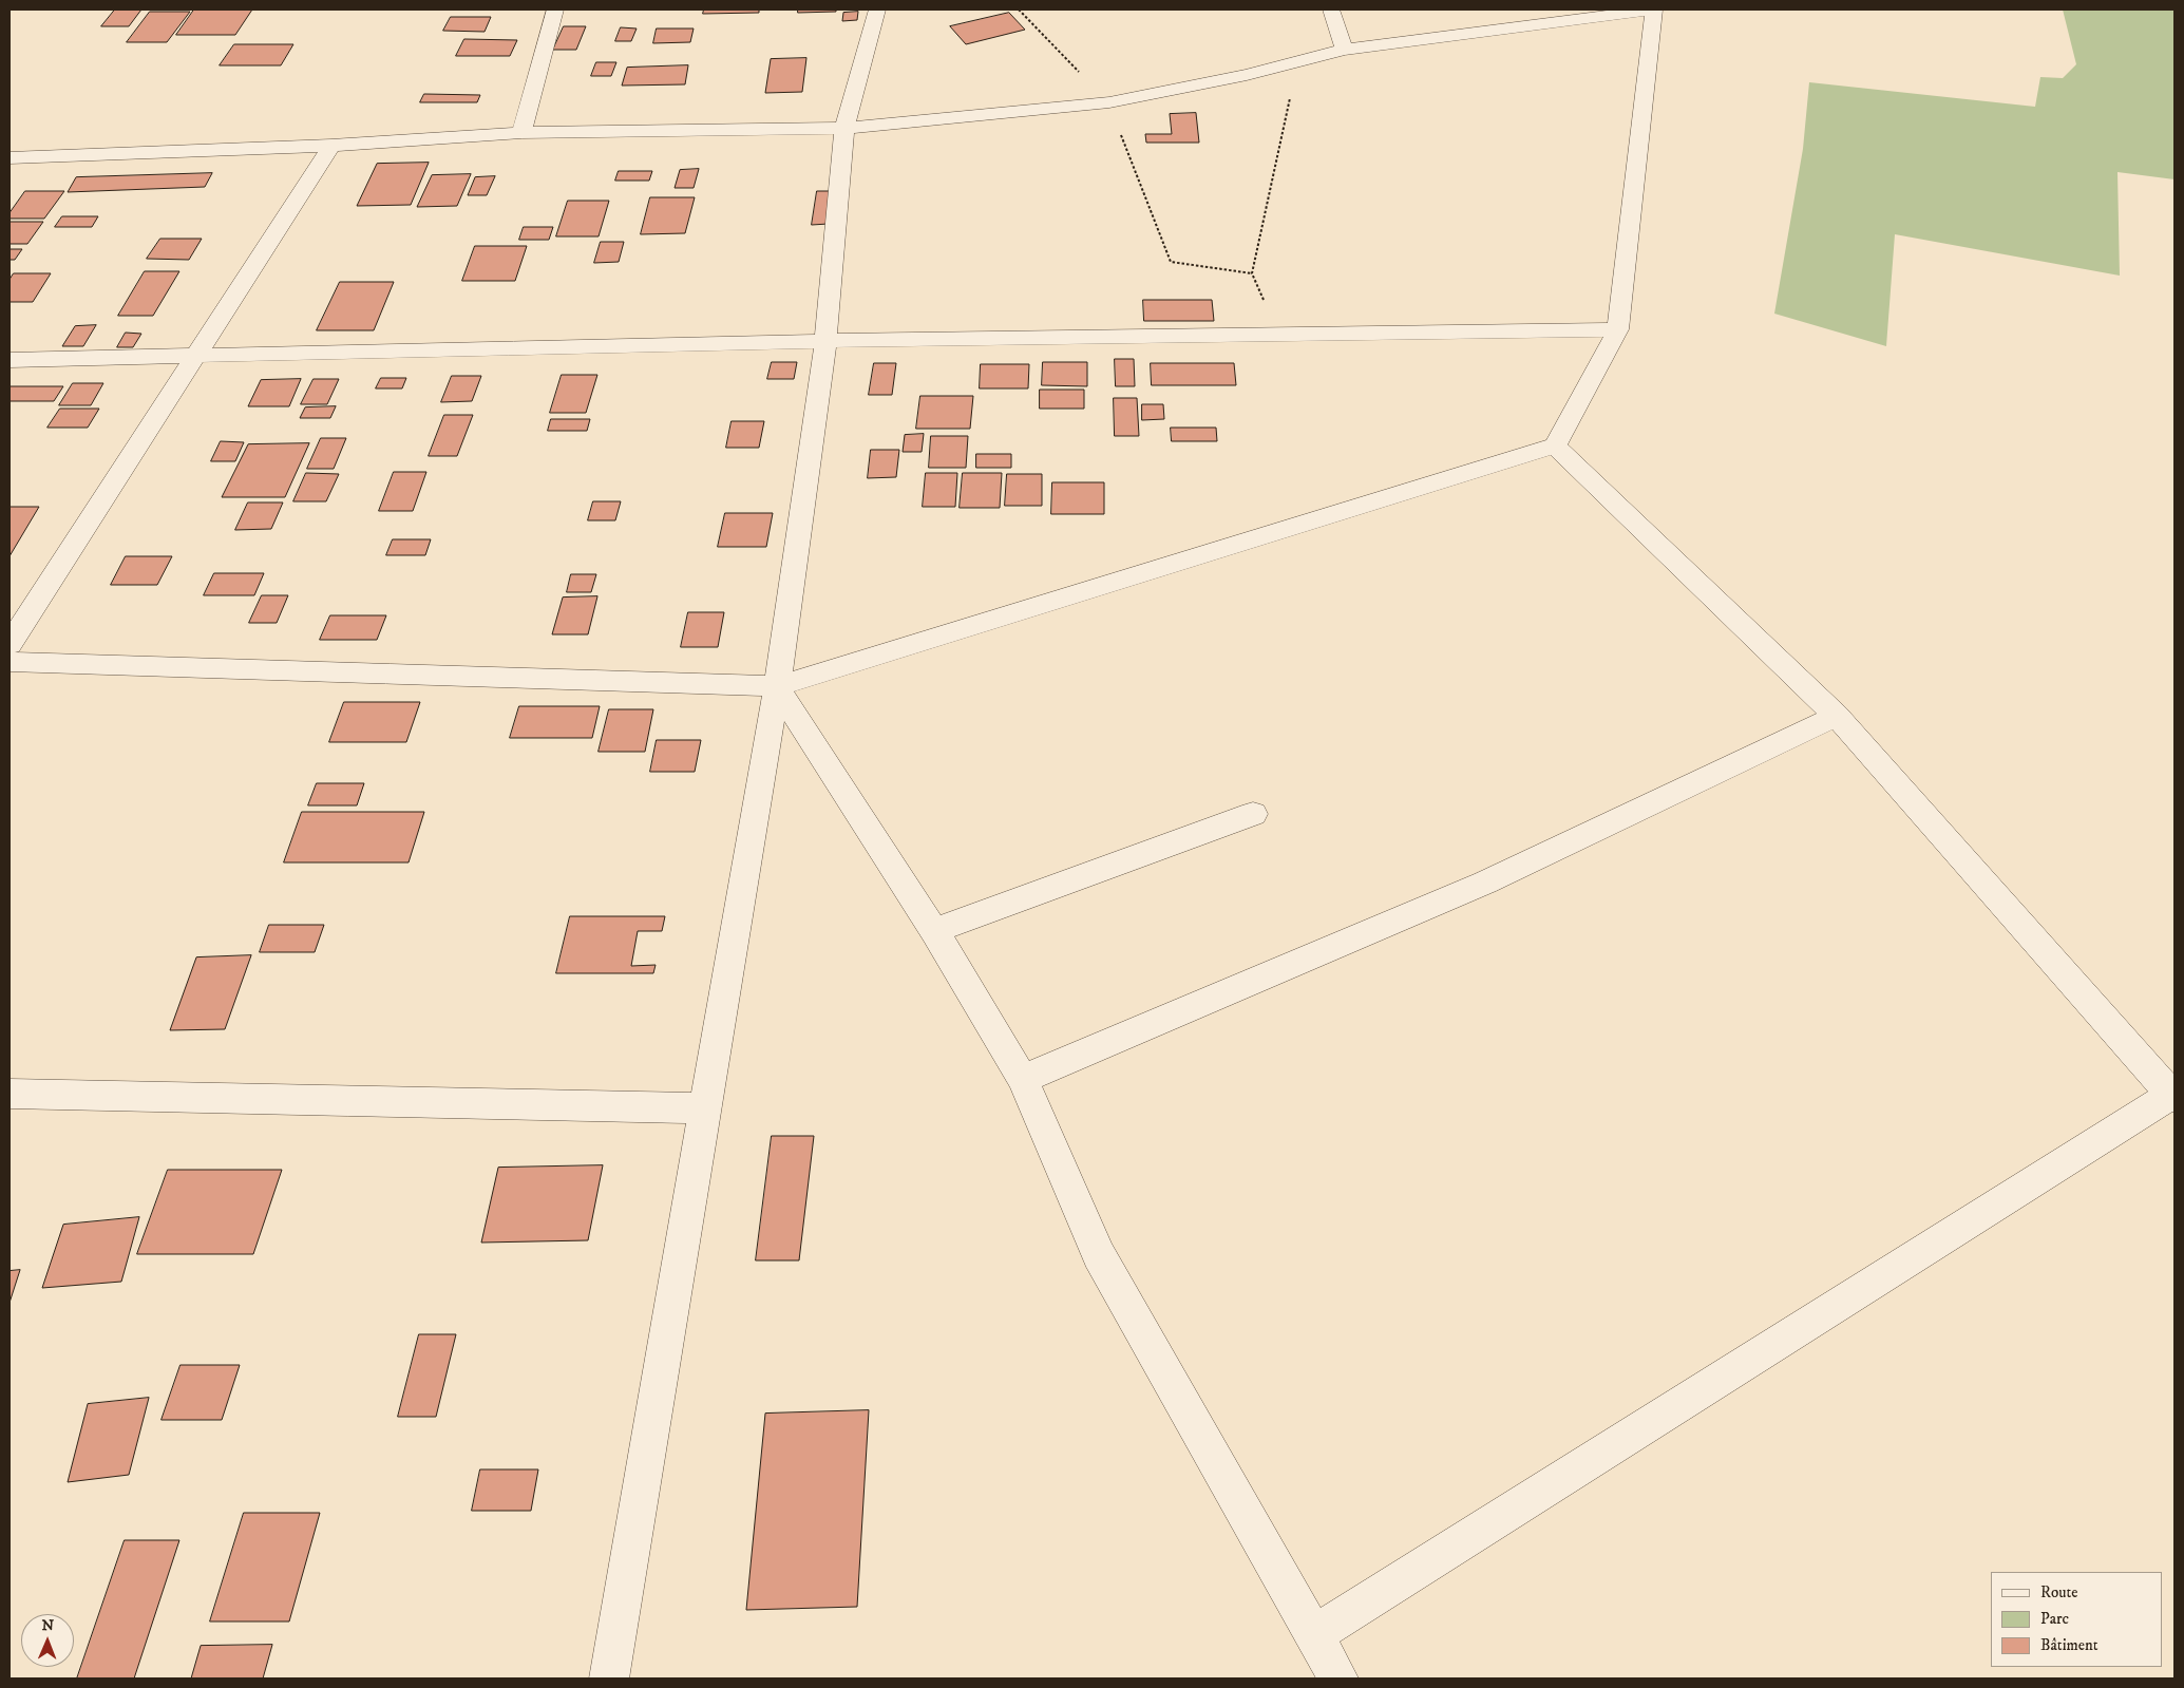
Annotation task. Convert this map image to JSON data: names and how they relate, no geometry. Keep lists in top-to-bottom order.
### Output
{
  "legend": ["Route", "Parc", "Bâtiment"],
  "north": "top"
}
